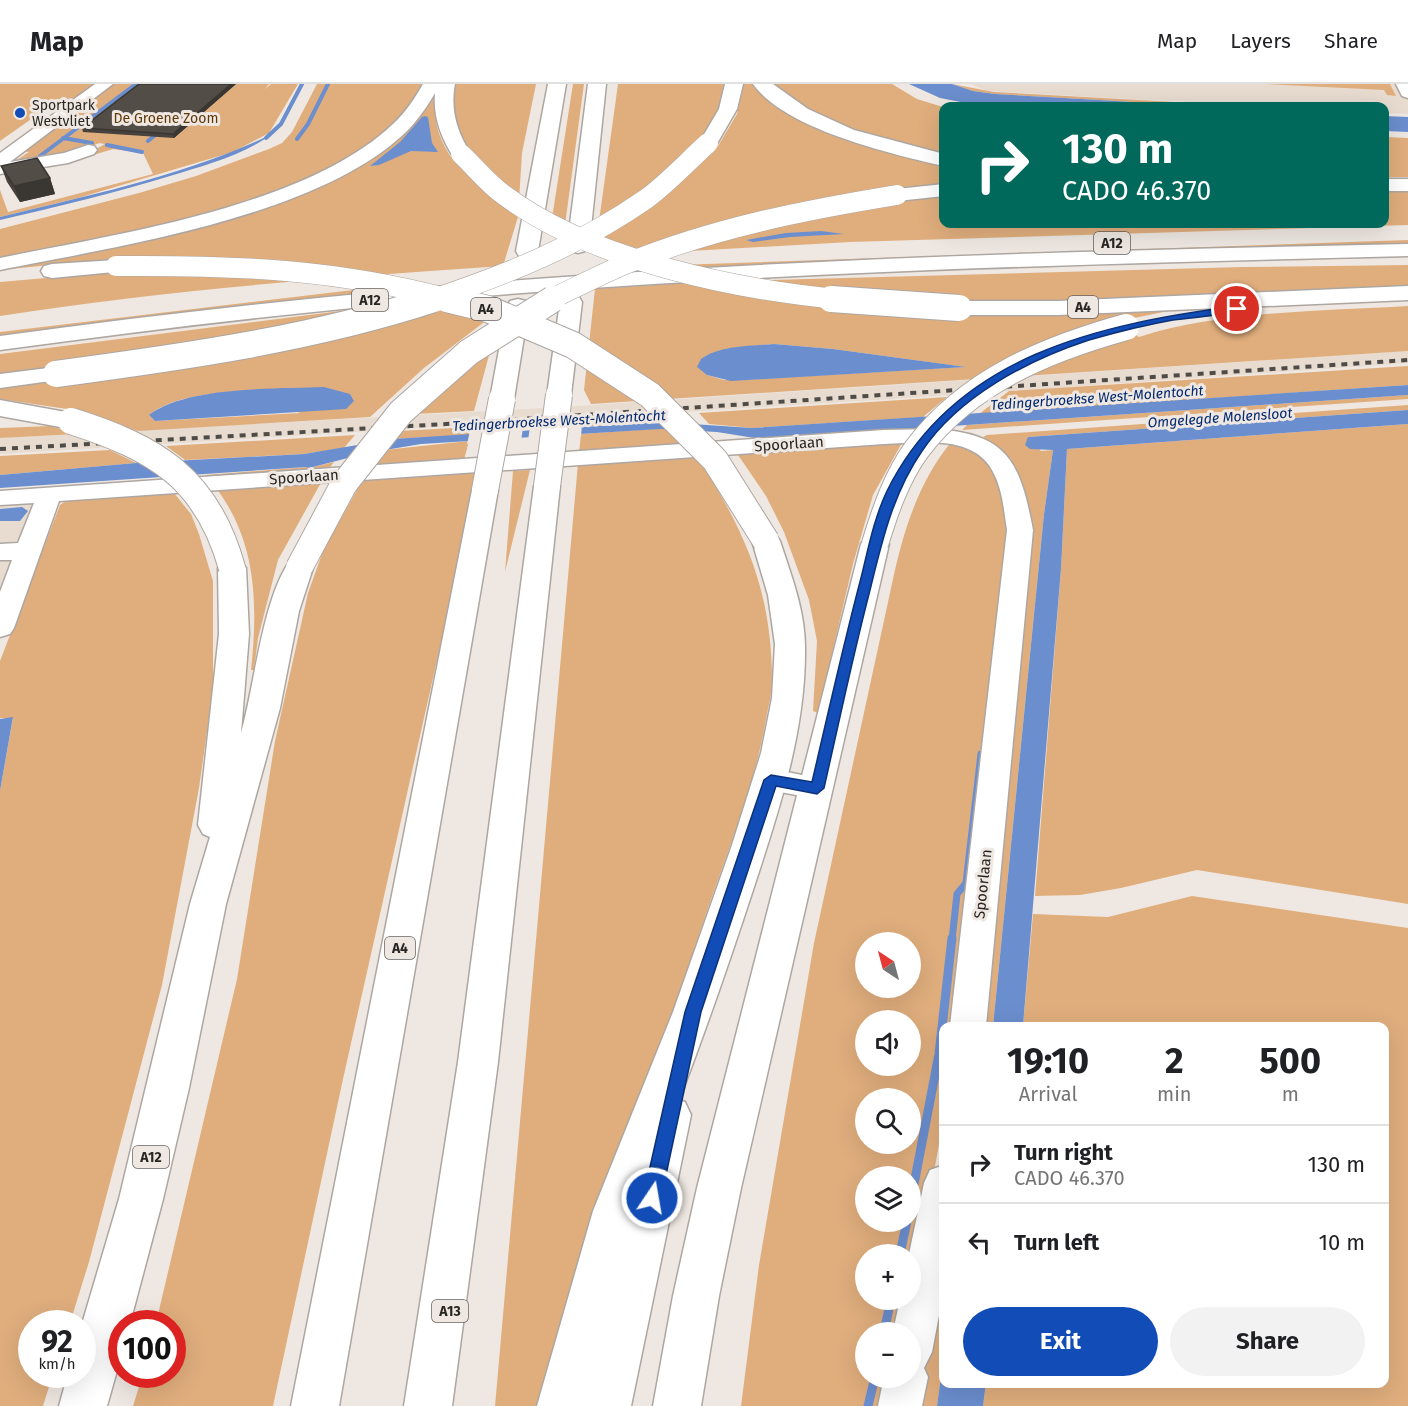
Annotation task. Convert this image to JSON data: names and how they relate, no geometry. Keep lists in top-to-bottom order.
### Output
{
  "streets": {
    "highway": ["A12", "A4", "A13"],
    "street": ["Spoorlaan"]
  },
  "water": ["Tedingerbroekse West-Molentocht", "Omgelegde Molensloot"],
  "parks": ["De Groene Zoom"],
  "places": ["Sportpark Westvliet"],
  "north": "top left",
  "page": {
    "header": "Map",
    "nav": ["Map", "Layers", "Share"],
    "turn": ["130 m", "CADO 46.370"],
    "map_buttons": ["+", "−"],
    "eta": [
      "19:10",
      "Arrival",
      "2",
      "min",
      "500",
      "m"
    ],
    "list": [
      {
        "name": "Turn right",
        "note": "CADO 46.370",
        "value": "130 m"
      },
      {
        "name": "Turn left",
        "value": "10 m"
      }
    ],
    "buttons": ["Exit", "Share"],
    "speed": "92 km/h",
    "limit": "100"
  }
}
